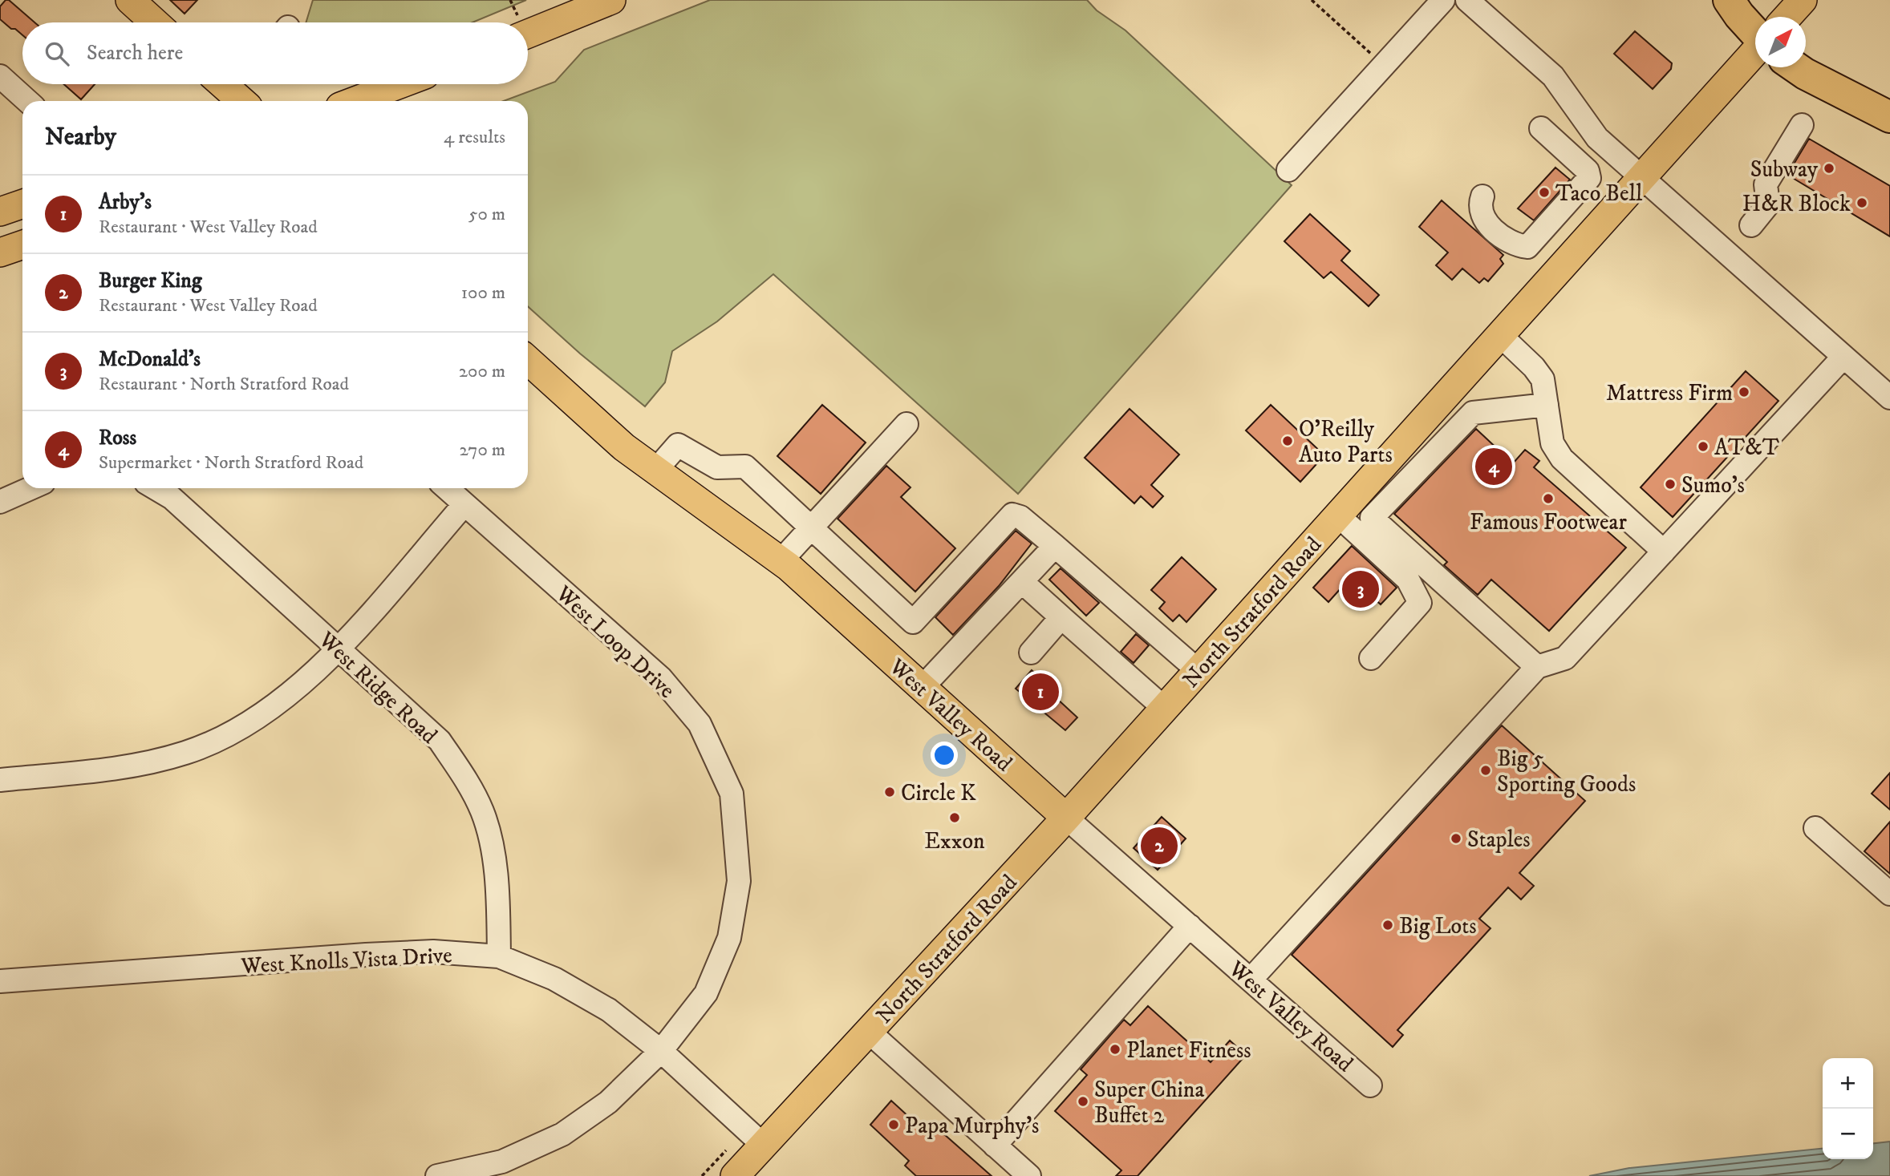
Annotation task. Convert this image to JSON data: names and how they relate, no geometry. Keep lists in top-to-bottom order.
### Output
{
  "streets": {
    "main road": ["North Stratford Road", "West Valley Road"],
    "street": ["West Loop Drive", "West Ridge Road", "West Knolls Vista Drive"]
  },
  "crossings": [
    ["North Stratford Road", "West Valley Road"],
    ["North Stratford Road", "West Knolls Vista Drive"],
    ["West Loop Drive", "West Knolls Vista Drive"],
    ["West Ridge Road", "West Knolls Vista Drive"]
  ],
  "places": [
    "Subway",
    "Taco Bell",
    "H&R Block",
    "Mattress Firm",
    "O'Reilly Auto Parts",
    "AT&T",
    "Sumo's",
    "Famous Footwear",
    "Big 5 Sporting Goods",
    "Circle K",
    "Exxon",
    "Staples",
    "Big Lots",
    "Planet Fitness",
    "Super China Buffet 2",
    "Papa Murphy's"
  ],
  "north": "top right",
  "page": {
    "search": "Search here",
    "heading": ["Nearby", "4 results"],
    "list": [
      {
        "mark": "1",
        "name": "Arby's",
        "note": "Restaurant · West Valley Road",
        "value": "50 m"
      },
      {
        "mark": "2",
        "name": "Burger King",
        "note": "Restaurant · West Valley Road",
        "value": "100 m"
      },
      {
        "mark": "3",
        "name": "McDonald's",
        "note": "Restaurant · North Stratford Road",
        "value": "200 m"
      },
      {
        "mark": "4",
        "name": "Ross",
        "note": "Supermarket · North Stratford Road",
        "value": "270 m"
      }
    ],
    "pins": [
      "4",
      "3",
      "1",
      "2"
    ],
    "map_buttons": ["+", "−"]
  }
}
